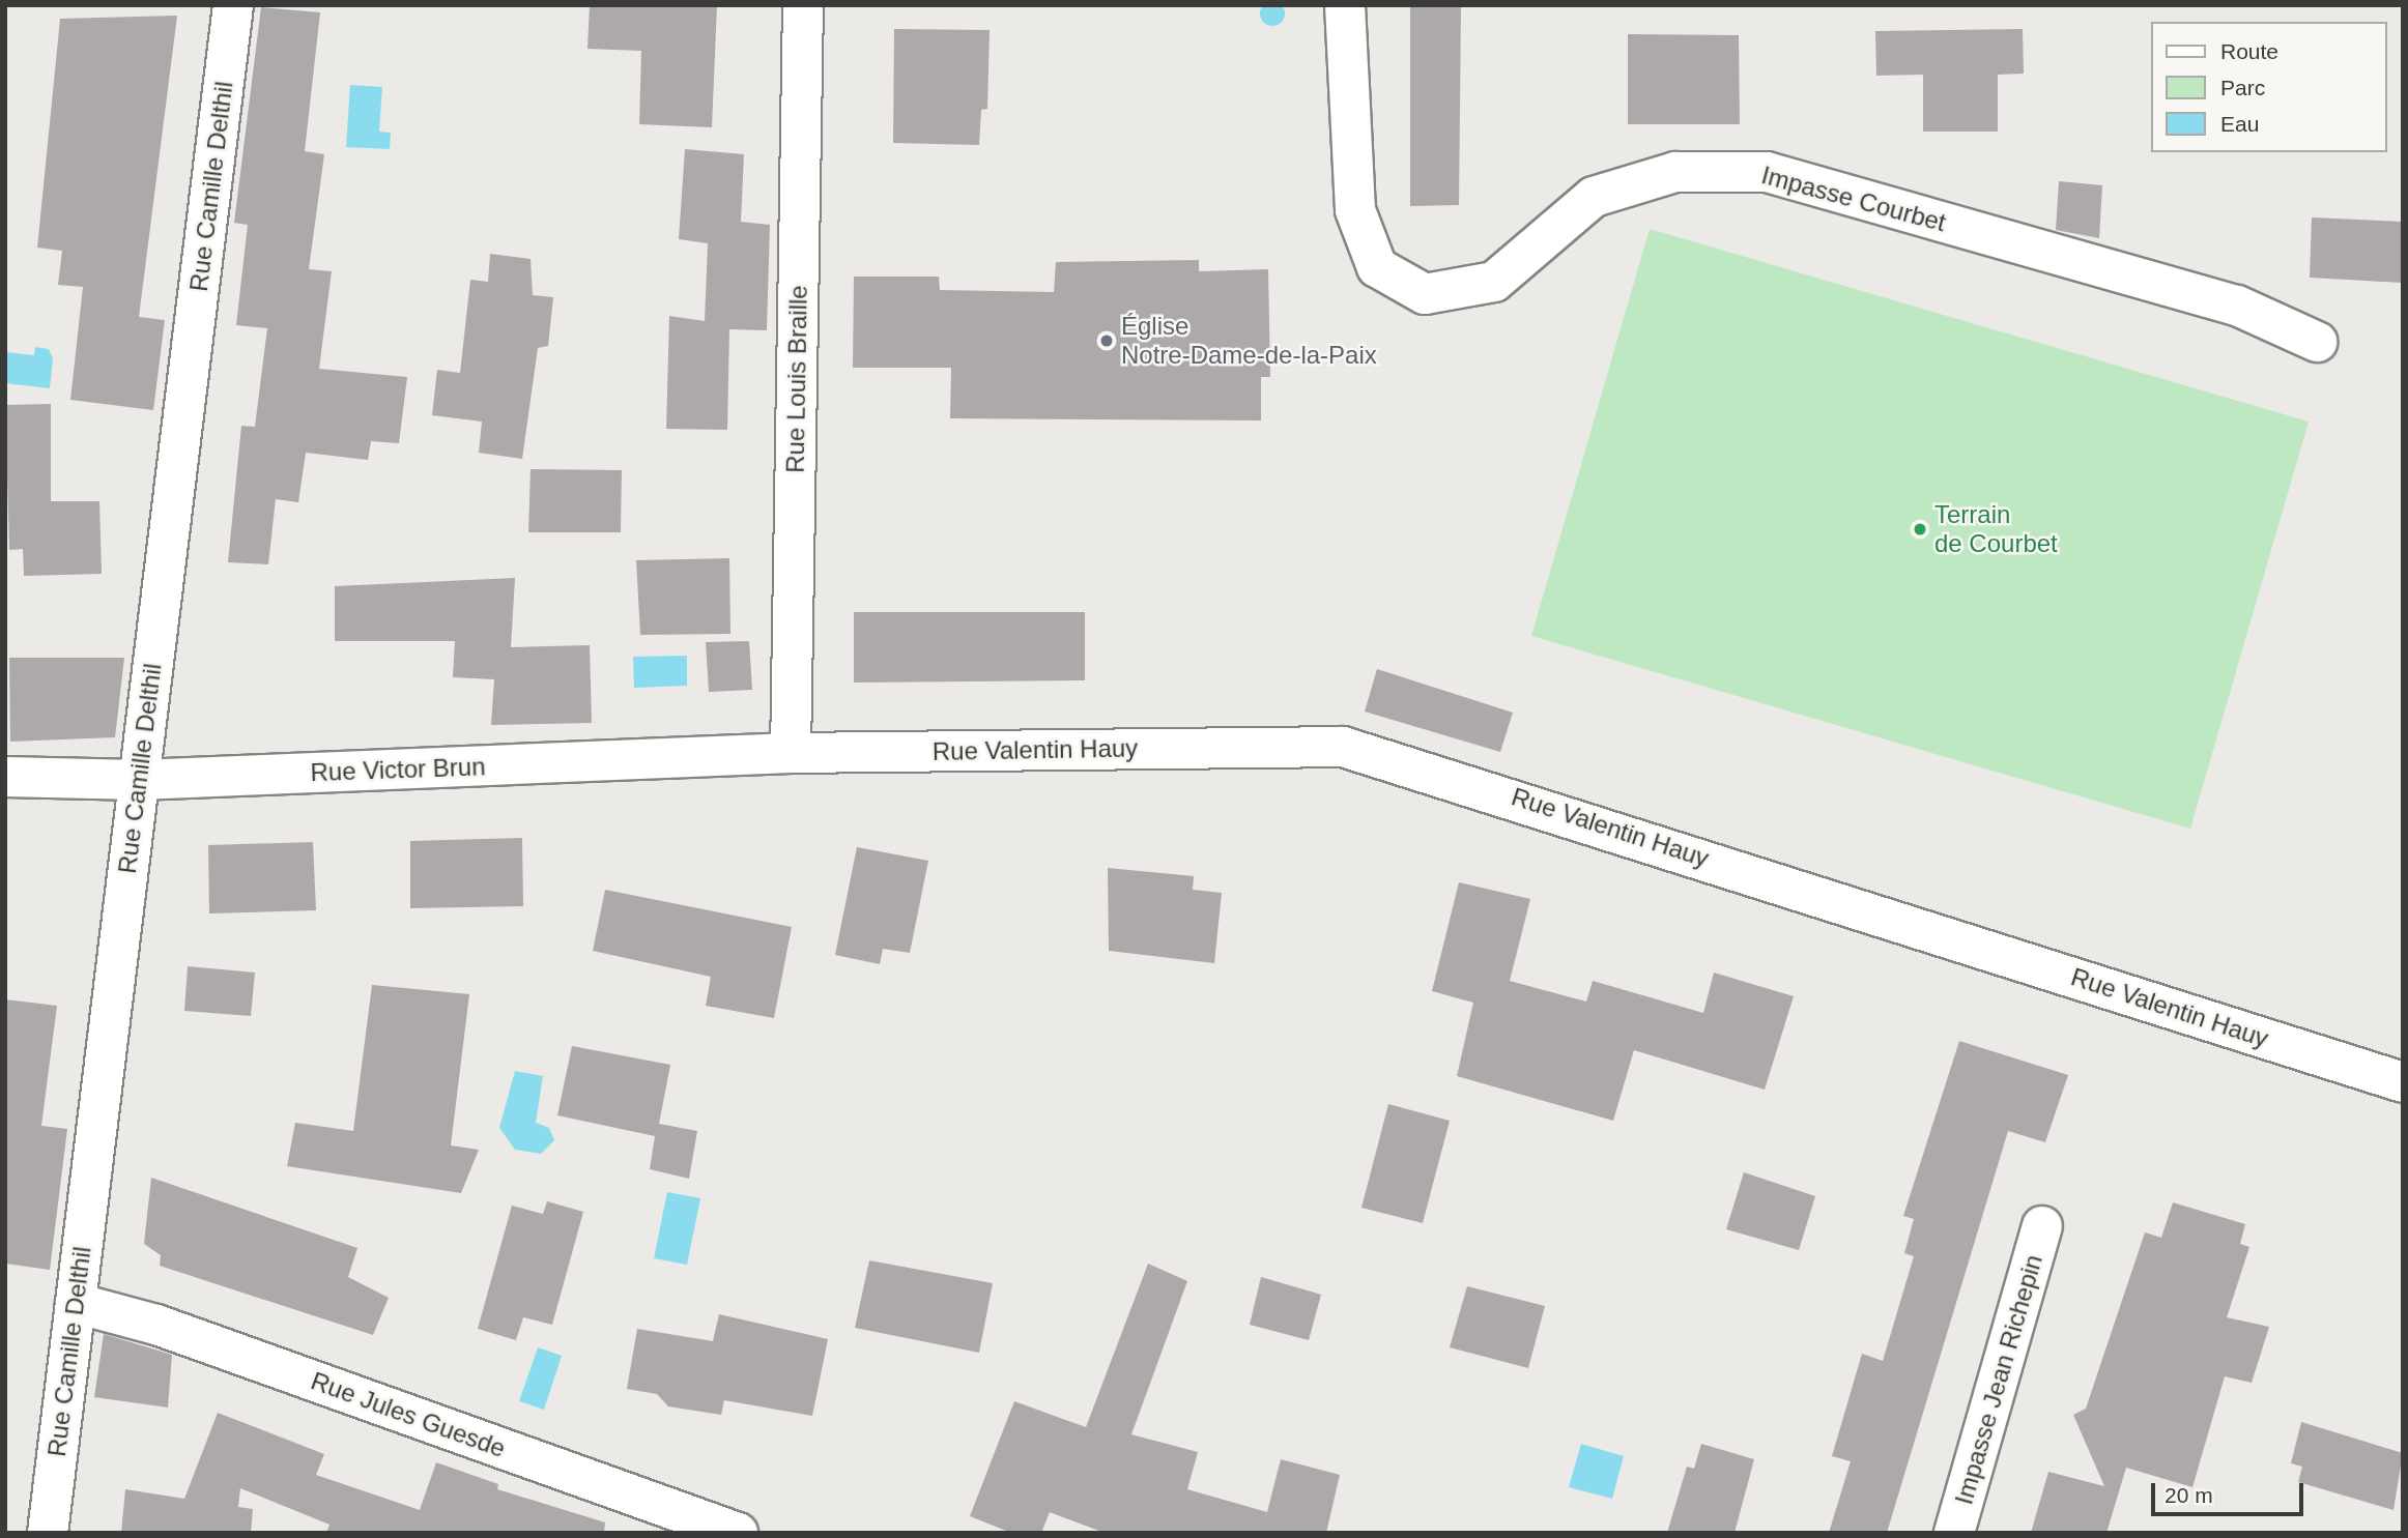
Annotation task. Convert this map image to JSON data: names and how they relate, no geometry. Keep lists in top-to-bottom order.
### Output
{
  "streets": {
    "street": [
      "Rue Camille Delthil",
      "Impasse Courbet",
      "Rue Louis Braille",
      "Rue Valentin Hauy",
      "Rue Victor Brun",
      "Impasse Jean Richepin",
      "Rue Jules Guesde"
    ]
  },
  "crossings": [
    ["Rue Camille Delthil", "Rue Victor Brun"],
    ["Rue Camille Delthil", "Rue Jules Guesde"],
    ["Rue Louis Braille", "Rue Valentin Hauy"],
    ["Rue Louis Braille", "Rue Victor Brun"],
    ["Rue Valentin Hauy", "Rue Victor Brun"]
  ],
  "places": ["Église Notre-Dame-de-la-Paix", "Terrain de Courbet"],
  "legend": ["Route", "Parc", "Eau"],
  "scale_bar": "20 m"
}
